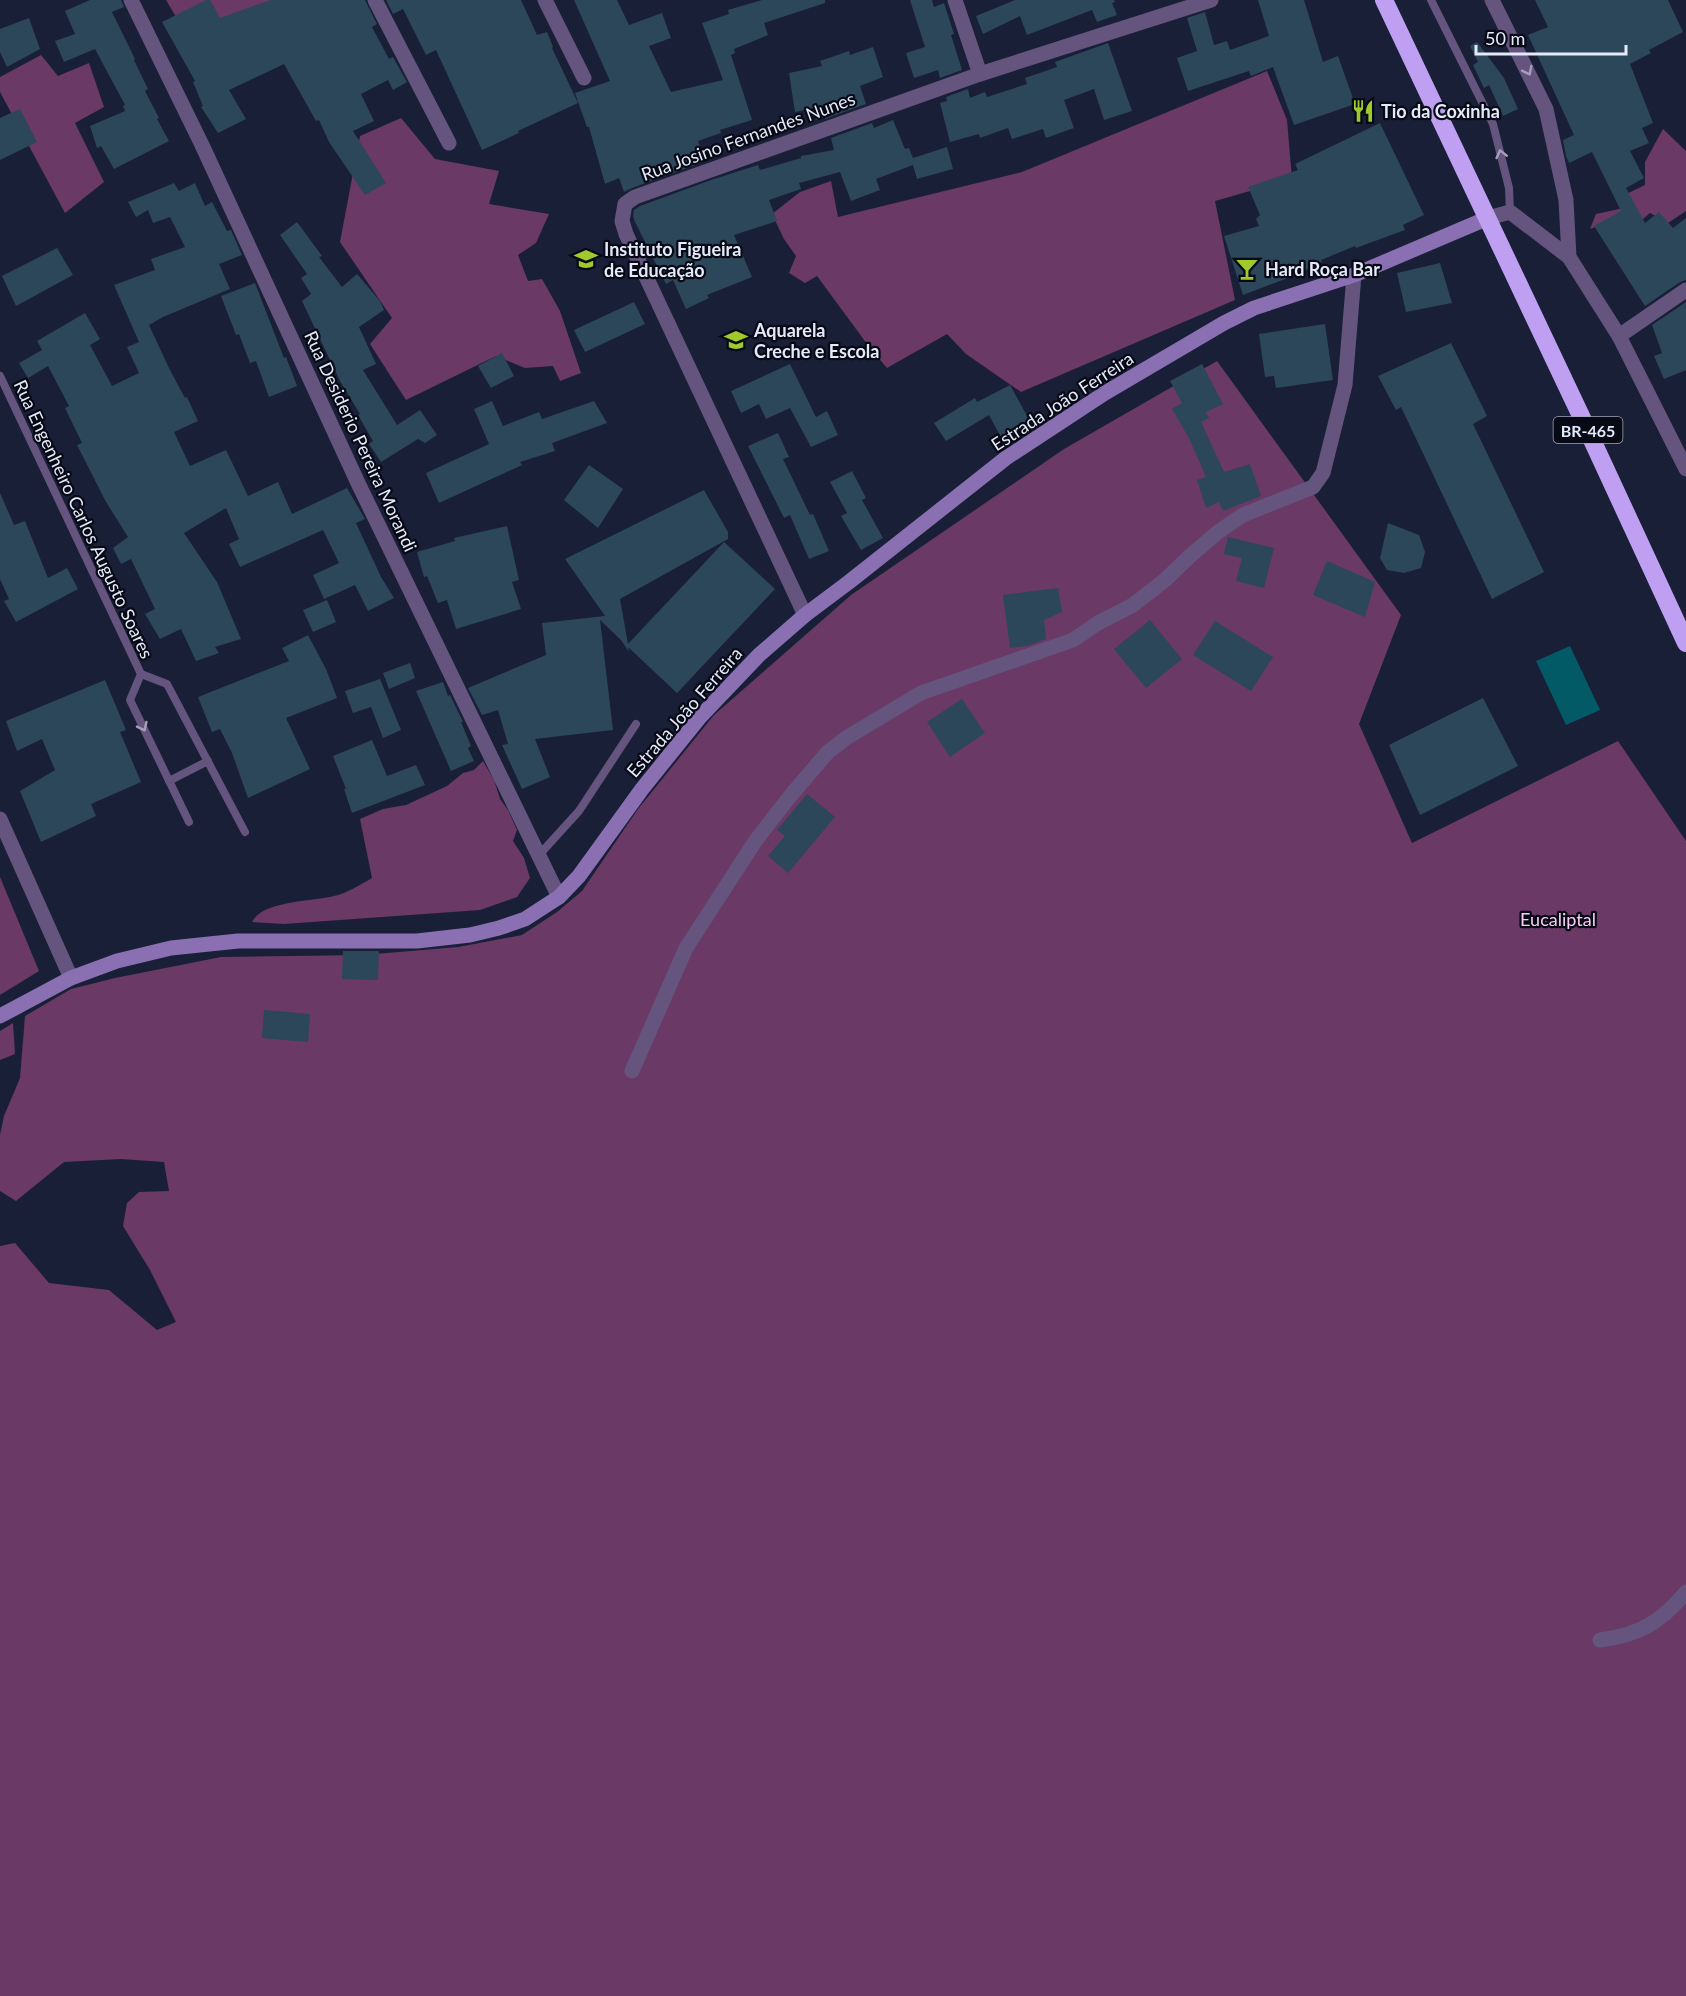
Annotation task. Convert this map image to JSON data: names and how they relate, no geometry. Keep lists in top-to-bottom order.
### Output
{
  "streets": {
    "highway": ["BR-465"],
    "street": ["Rua Josino Fernandes Nunes", "Estrada João Ferreira", "Rua Desiderio Pereira Morandi"],
    "lane": ["Rua Engenheiro Carlos Augusto Soares"]
  },
  "crossings": [
    ["Rua Josino Fernandes Nunes", "Estrada João Ferreira"],
    ["Estrada João Ferreira", "BR-465"],
    ["Estrada João Ferreira", "Rua Desiderio Pereira Morandi"]
  ],
  "parks": ["Eucaliptal"],
  "places": {
    "restaurant": ["Tio da Coxinha"],
    "school or university": ["Instituto Figueira de Educação", "Aquarela Creche e Escola"],
    "bar": ["Hard Roça Bar"]
  },
  "scale_bar": "50 m"
}
